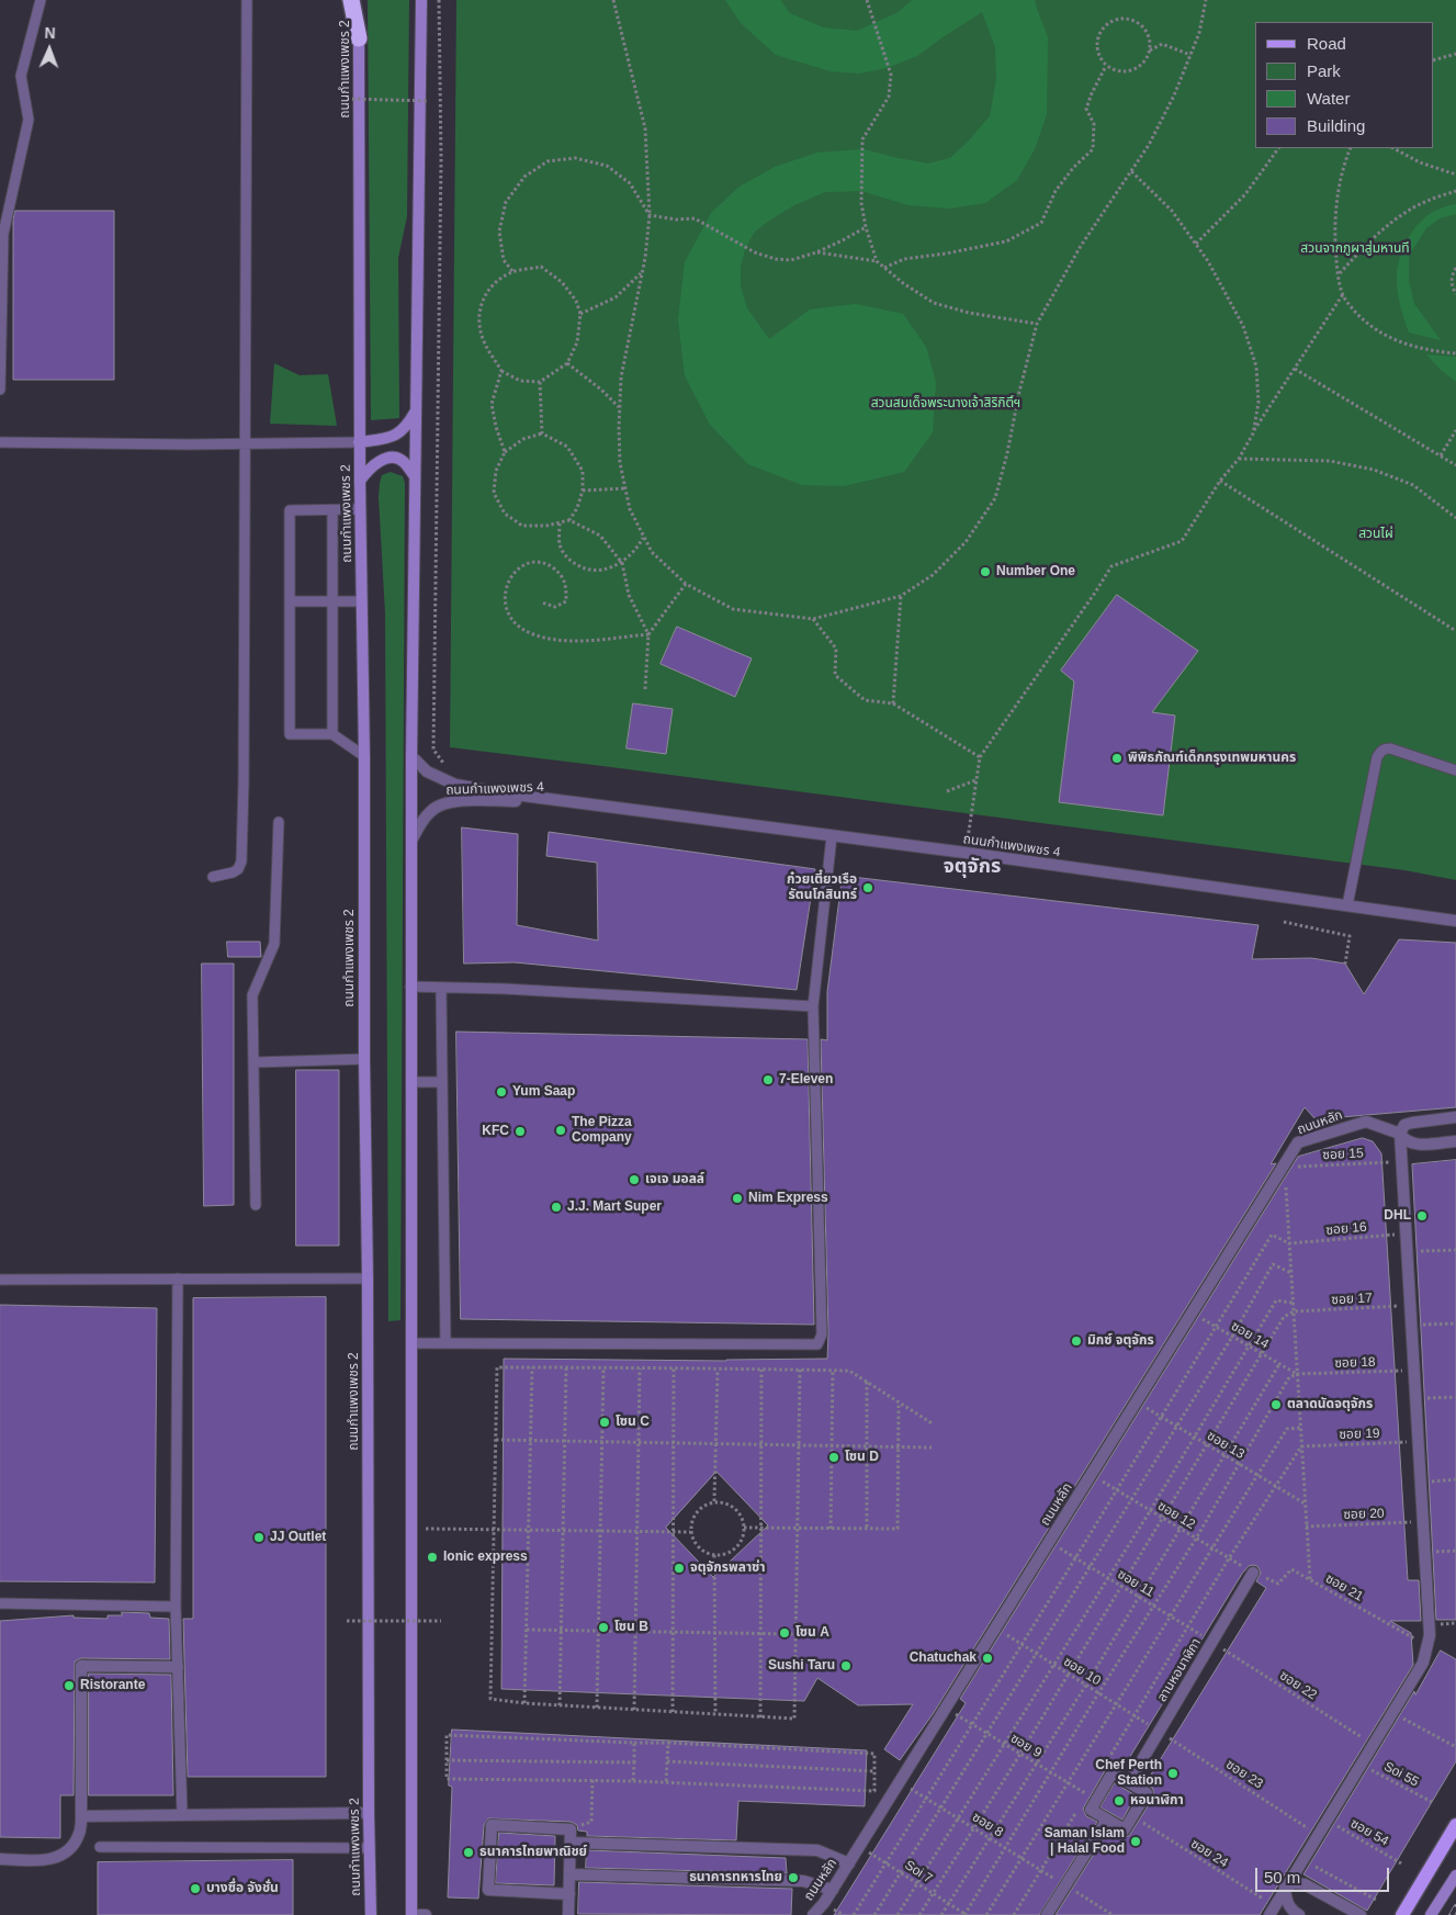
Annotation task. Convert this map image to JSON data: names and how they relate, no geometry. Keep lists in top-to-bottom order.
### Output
{
  "streets": {
    "main road": ["ถนนกำแพงเพชร 2"],
    "street": ["ถนนกำแพงเพชร 4", "ถนนหลัก", "ลานหอนาฬิกา"],
    "path": [
      "ซอย 15",
      "ซอย 16",
      "ซอย 17",
      "ซอย 14",
      "ซอย 18",
      "ซอย 19",
      "ซอย 13",
      "ซอย 20",
      "ซอย 12",
      "ซอย 11",
      "ซอย 21",
      "ซอย 10",
      "ซอย 22",
      "ซอย 9",
      "ซอย 23",
      "Soi 55",
      "ซอย 8",
      "ซอย 54",
      "ซอย 24",
      "Soi 7"
    ]
  },
  "crossings": [
    ["ถนนหลัก", "ซอย 15"],
    ["ถนนหลัก", "ซอย 14"],
    ["ถนนหลัก", "ซอย 13"],
    ["ถนนหลัก", "ซอย 12"],
    ["ถนนหลัก", "ซอย 11"],
    ["ถนนหลัก", "ซอย 10"],
    ["ถนนหลัก", "ซอย 9"],
    ["ถนนหลัก", "ซอย 8"],
    ["ถนนหลัก", "Soi 7"],
    ["ซอย 16", "ซอย 14"],
    ["ซอย 14", "ซอย 18"],
    ["ซอย 12", "ซอย 21"],
    ["ซอย 12", "ลานหอนาฬิกา"],
    ["ซอย 11", "ลานหอนาฬิกา"],
    ["ซอย 11", "ซอย 22"],
    ["ซอย 21", "ลานหอนาฬิกา"],
    ["ลานหอนาฬิกา", "ซอย 10"],
    ["ลานหอนาฬิกา", "ซอย 22"],
    ["ลานหอนาฬิกา", "ซอย 23"],
    ["ซอย 10", "ซอย 23"]
  ],
  "districts": ["จตุจักร"],
  "parks": ["สวนจากภูผาสู่มหานที", "สวนสมเด็จพระนางเจ้าสิริกิติ์ฯ", "สวนไผ่"],
  "places": [
    "Number One",
    "พิพิธภัณฑ์เด็กกรุงเทพมหานคร",
    "ก๋วยเตี๋ยวเรือ รัตนโกสินทร์",
    "7-Eleven",
    "Yum Saap",
    "The Pizza Company",
    "KFC",
    "เจเจ มอลล์",
    "Nim Express",
    "J.J. Mart Super",
    "DHL",
    "มิกซ์ จตุจักร",
    "ตลาดนัดจตุจักร",
    "โซน C",
    "โซน D",
    "JJ Outlet",
    "Ionic express",
    "จตุจักรพลาซ่า",
    "โซน B",
    "โซน A",
    "Chatuchak",
    "Sushi Taru",
    "Ristorante",
    "Chef Perth Station",
    "หอนาฬิกา",
    "Saman Islam | Halal Food",
    "ธนาคารไทยพาณิชย์",
    "ธนาคารทหารไทย",
    "บางซื่อ จังชั่น"
  ],
  "legend": [
    "Road",
    "Park",
    "Water",
    "Building"
  ],
  "scale_bar": "50 m",
  "north": "top"
}
